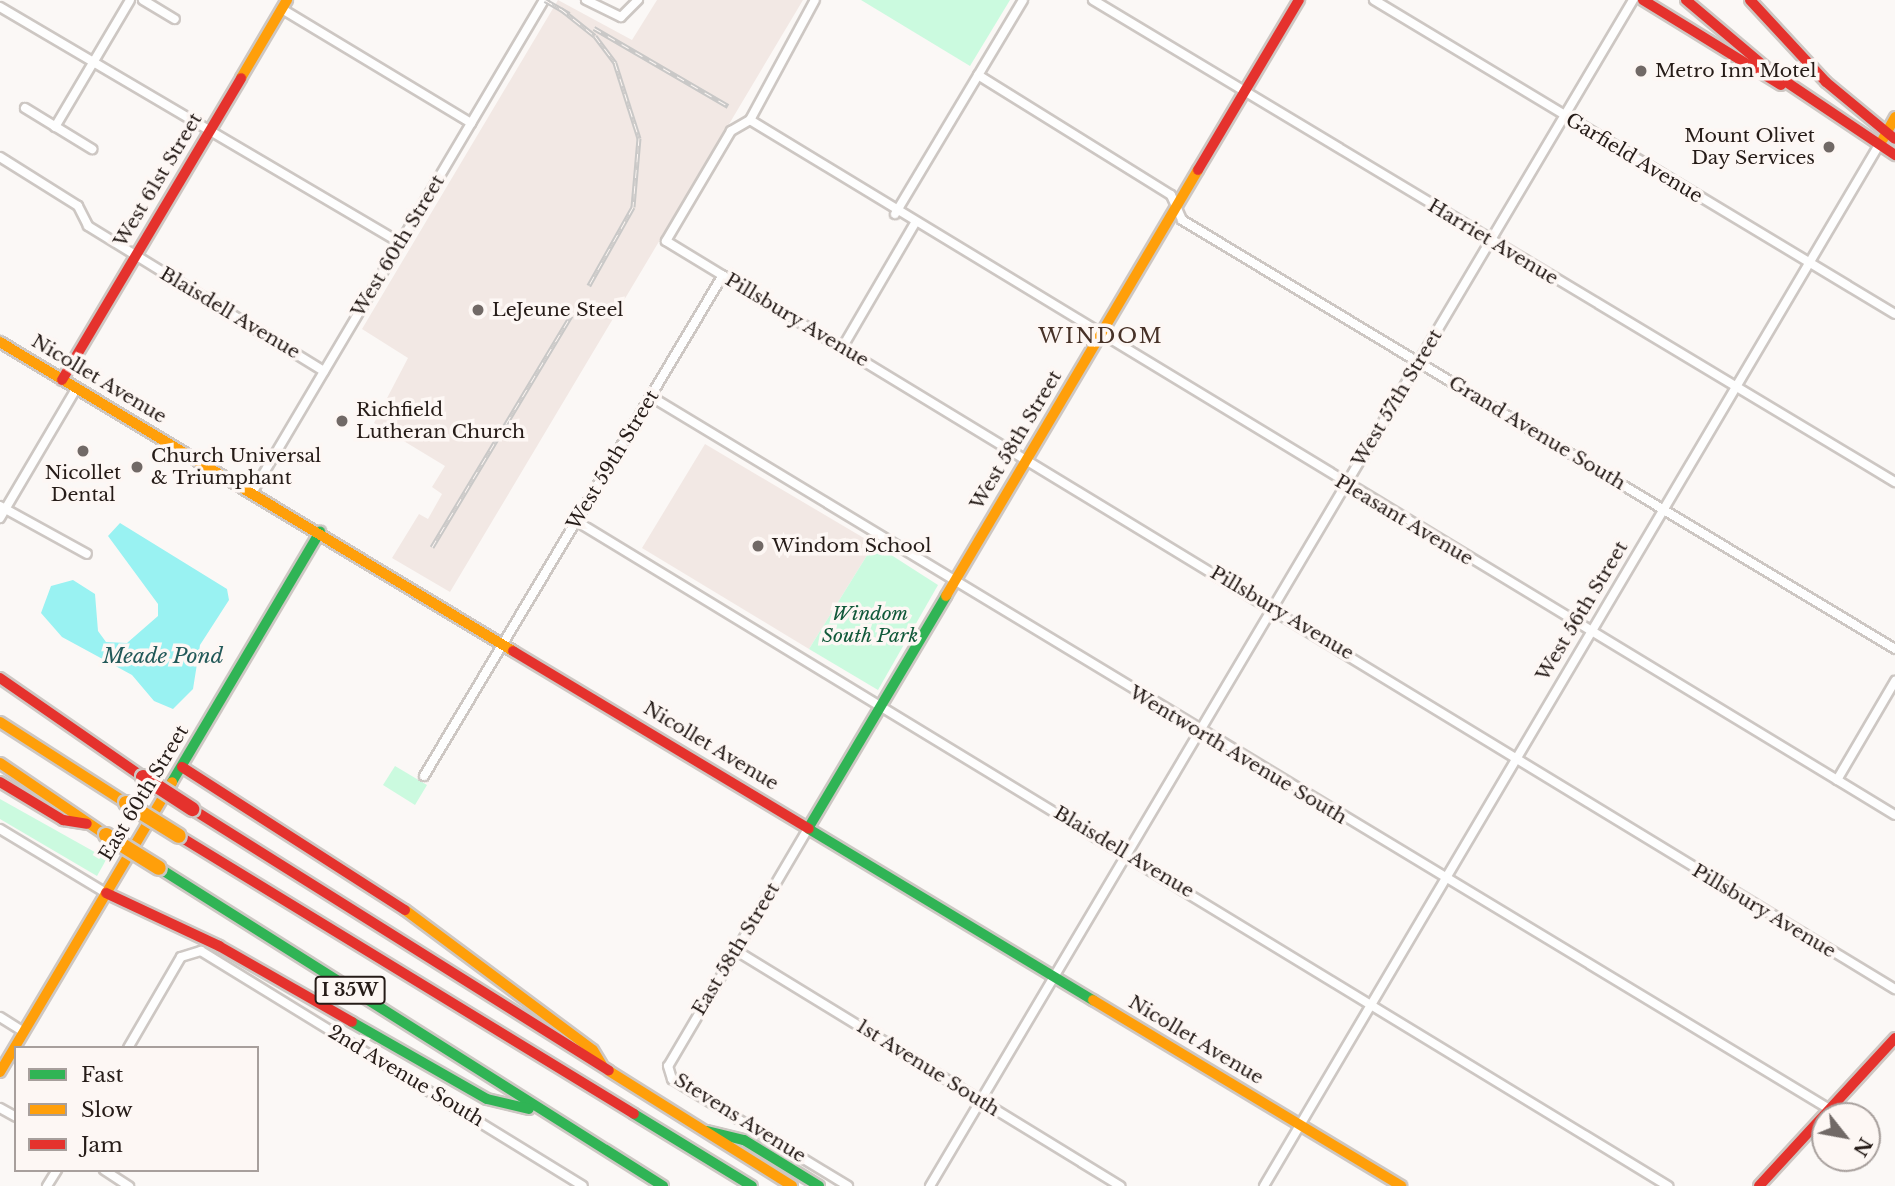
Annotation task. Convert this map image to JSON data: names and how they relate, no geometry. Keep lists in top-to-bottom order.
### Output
{
  "streets": {
    "main road": [
      "West 61st Street",
      "Nicollet Avenue",
      "West 58th Street",
      "West 56th Street",
      "East 60th Street",
      "I 35W"
    ],
    "street": [
      "Garfield Avenue",
      "Harriet Avenue",
      "West 60th Street",
      "Blaisdell Avenue",
      "Pillsbury Avenue",
      "West 57th Street",
      "Grand Avenue South",
      "West 59th Street",
      "Pleasant Avenue",
      "Wentworth Avenue South",
      "East 58th Street",
      "1st Avenue South",
      "2nd Avenue South",
      "Stevens Avenue"
    ]
  },
  "crossings": [
    ["Garfield Avenue", "West 57th Street"],
    ["Garfield Avenue", "West 56th Street"],
    ["West 61st Street", "Blaisdell Avenue"],
    ["West 61st Street", "Nicollet Avenue"],
    ["Harriet Avenue", "West 57th Street"],
    ["Harriet Avenue", "West 58th Street"],
    ["Harriet Avenue", "West 56th Street"],
    ["West 60th Street", "Blaisdell Avenue"],
    ["West 60th Street", "Nicollet Avenue"],
    ["Blaisdell Avenue", "West 57th Street"],
    ["Blaisdell Avenue", "West 58th Street"],
    ["Blaisdell Avenue", "West 59th Street"],
    ["Blaisdell Avenue", "West 56th Street"],
    ["Pillsbury Avenue", "West 57th Street"],
    ["Pillsbury Avenue", "West 58th Street"],
    ["Pillsbury Avenue", "West 59th Street"],
    ["Pillsbury Avenue", "West 56th Street"],
    ["Nicollet Avenue", "West 57th Street"],
    ["Nicollet Avenue", "West 58th Street"],
    ["Nicollet Avenue", "West 59th Street"],
    ["Nicollet Avenue", "West 56th Street"],
    ["Nicollet Avenue", "East 60th Street"],
    ["Nicollet Avenue", "East 58th Street"],
    ["West 57th Street", "Grand Avenue South"],
    ["West 57th Street", "Pleasant Avenue"],
    ["West 57th Street", "Wentworth Avenue South"],
    ["West 57th Street", "1st Avenue South"],
    ["Grand Avenue South", "West 58th Street"],
    ["Grand Avenue South", "West 56th Street"],
    ["West 58th Street", "Pleasant Avenue"],
    ["West 58th Street", "Wentworth Avenue South"],
    ["West 58th Street", "East 58th Street"],
    ["West 59th Street", "Wentworth Avenue South"],
    ["Pleasant Avenue", "West 56th Street"],
    ["West 56th Street", "Wentworth Avenue South"],
    ["East 58th Street", "1st Avenue South"],
    ["East 58th Street", "Stevens Avenue"]
  ],
  "districts": ["WINDOM"],
  "water": ["Meade Pond"],
  "parks": ["Windom South Park"],
  "places": [
    "Metro Inn Motel",
    "Mount Olivet Day Services",
    "LeJeune Steel",
    "Richfield Lutheran Church",
    "Nicollet Dental",
    "Church Universal & Triumphant",
    "Windom School"
  ],
  "legend": ["Fast", "Slow", "Jam"],
  "north": "bottom right"
}
